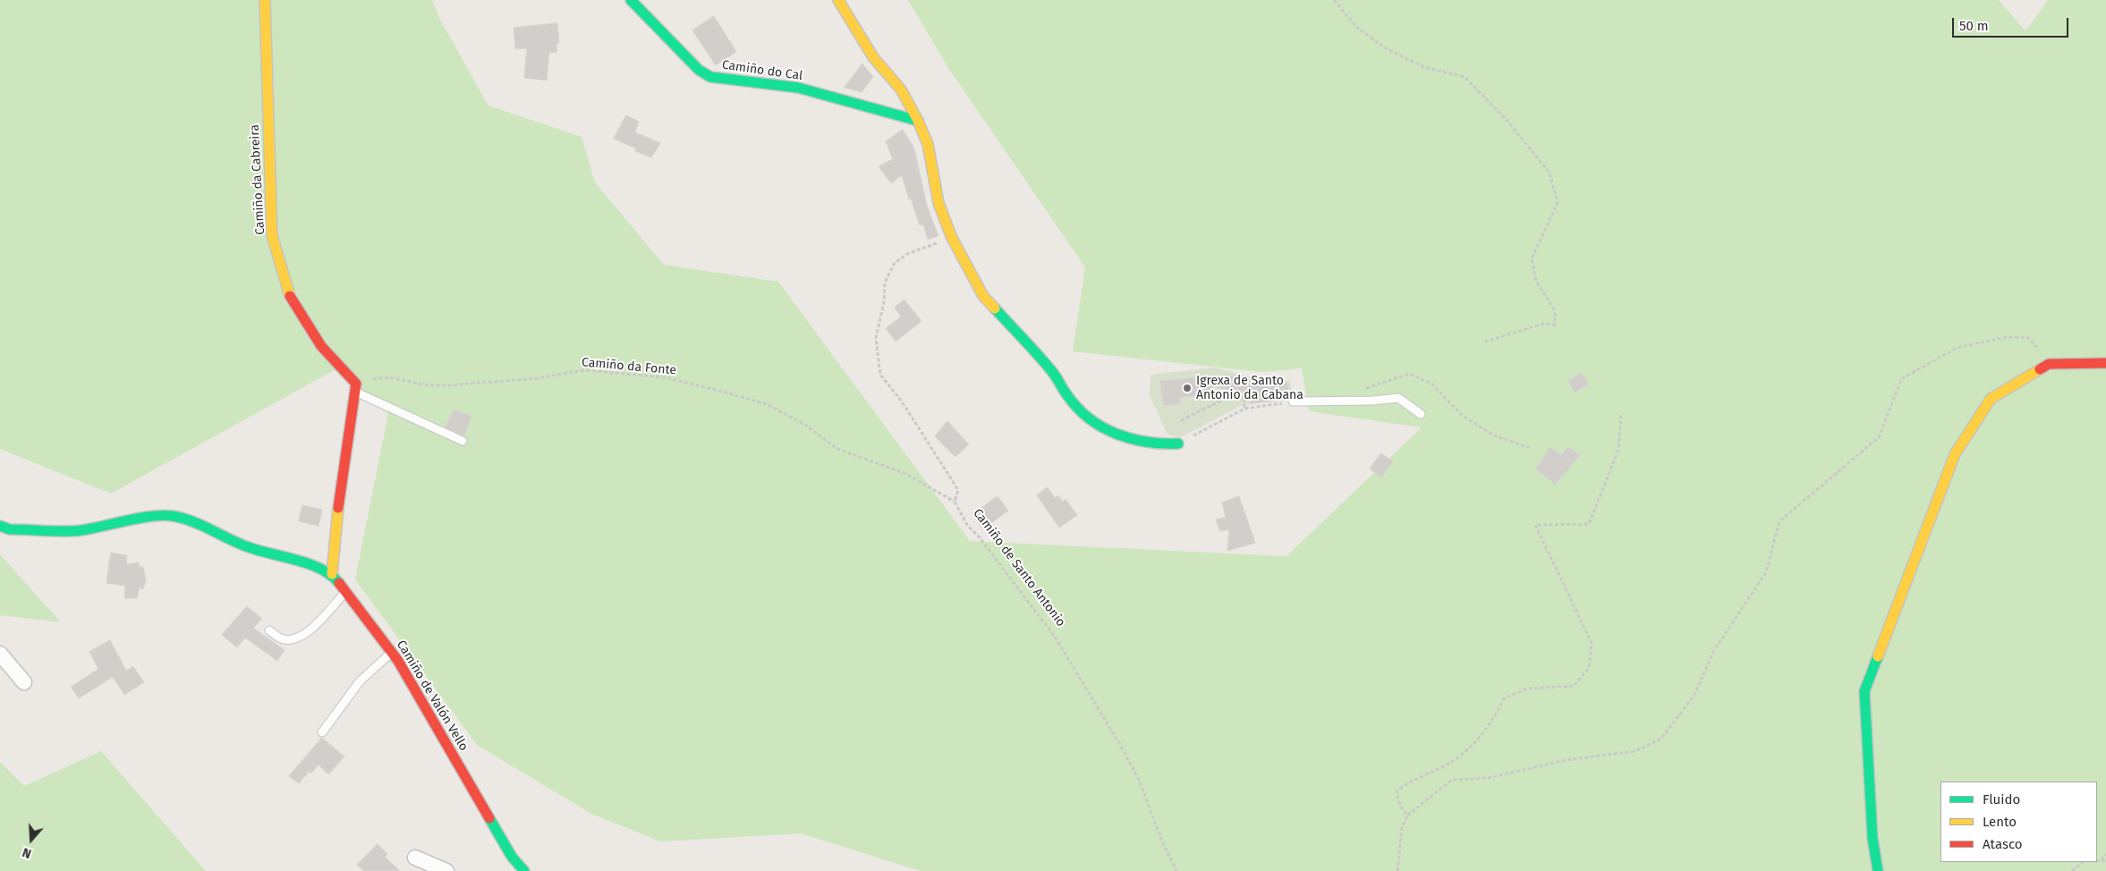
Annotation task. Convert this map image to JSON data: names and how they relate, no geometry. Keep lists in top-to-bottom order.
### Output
{
  "streets": {
    "street": ["Camiño do Cal", "Camiño da Cabreira", "Camiño de Valón Vello"],
    "path": ["Camiño da Fonte", "Camiño de Santo Antonio"]
  },
  "crossings": [
    ["Camiño da Cabreira", "Camiño da Fonte"],
    ["Camiño da Fonte", "Camiño de Santo Antonio"]
  ],
  "places": ["Igrexa de Santo Antonio da Cabana"],
  "legend": ["Fluido", "Lento", "Atasco"],
  "scale_bar": "50 m",
  "north": "bottom"
}
